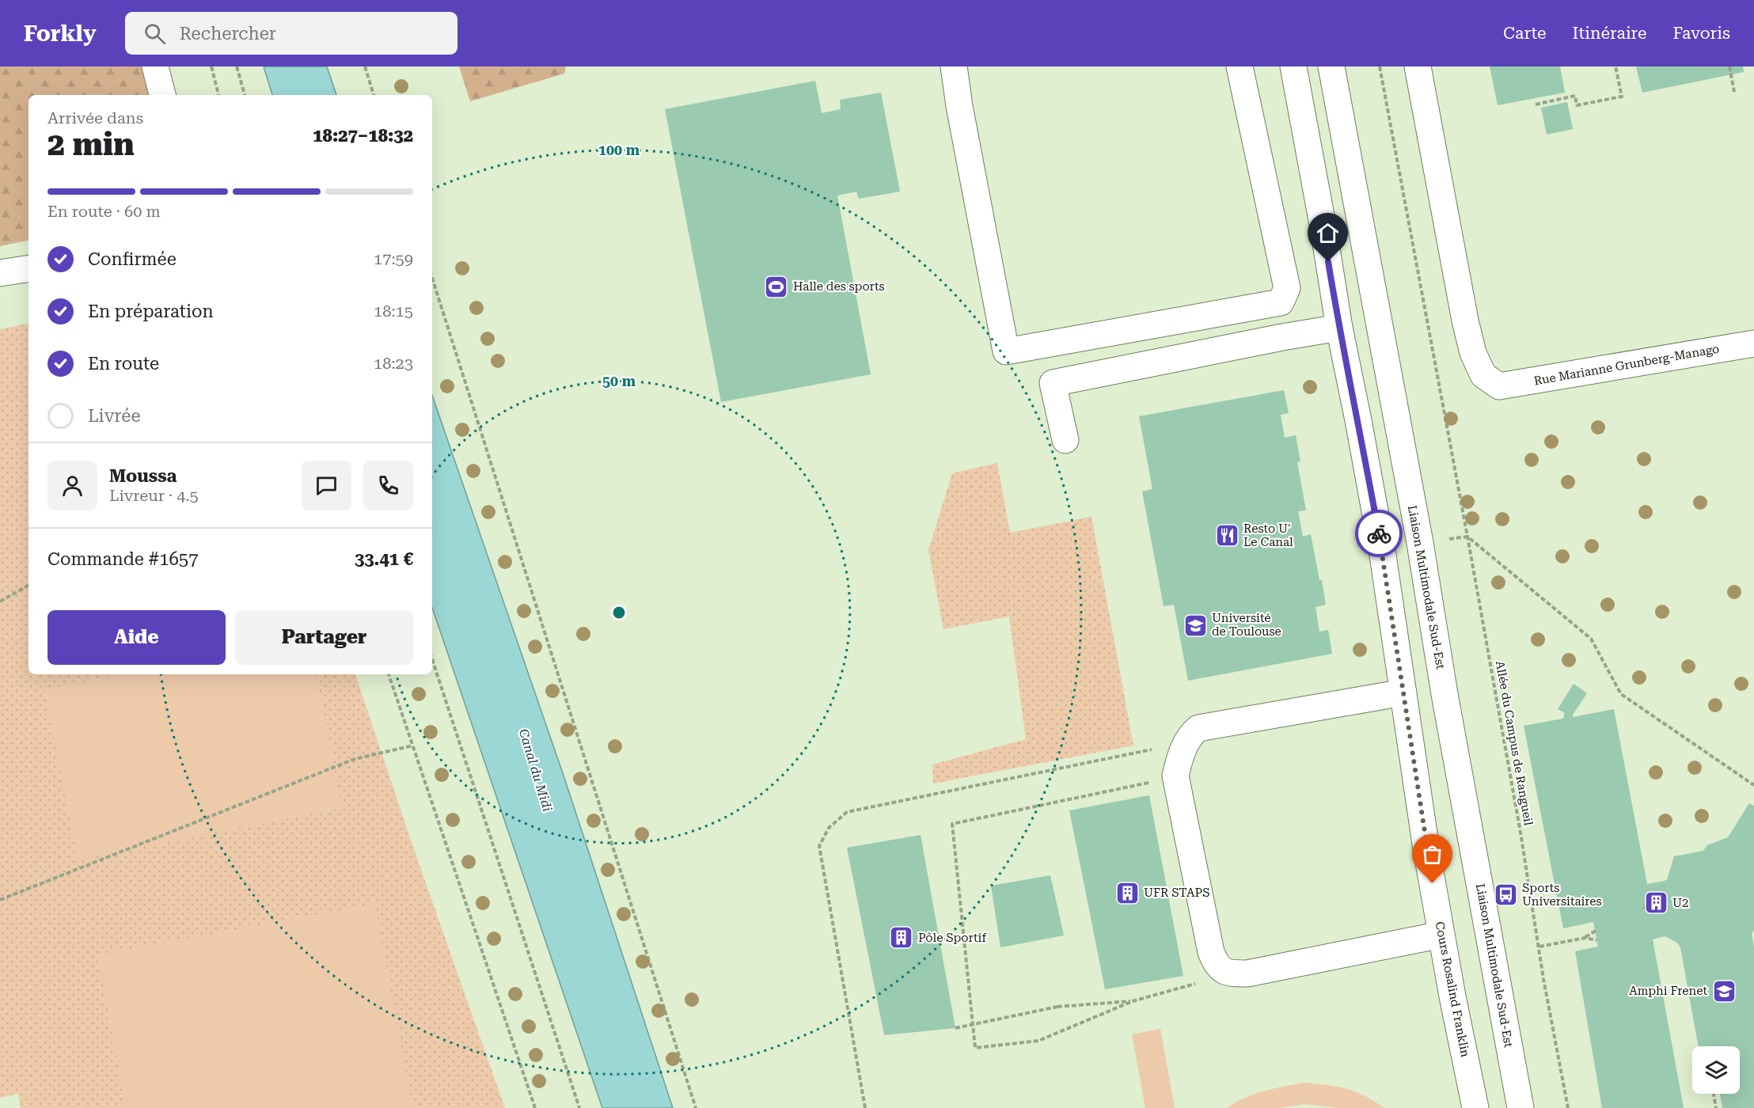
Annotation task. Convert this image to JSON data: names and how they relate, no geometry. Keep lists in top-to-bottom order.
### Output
{
  "streets": {
    "street": ["Rue Marianne Grunberg-Manago", "Liaison Multimodale Sud-Est", "Cours Rosalind Franklin"],
    "path": ["Allée du Campus de Rangueil"]
  },
  "water": ["Canal du Midi"],
  "places": {
    "sports": ["Halle des sports"],
    "restaurant": ["Resto U' Le Canal"],
    "school or university": ["Université de Toulouse", "Amphi Frenet"],
    "building": ["UFR STAPS", "U2", "Pôle Sportif"],
    "bus stop": ["Sports Universitaires"]
  },
  "page": {
    "header": "Forkly",
    "search": "Rechercher",
    "nav": ["Carte", "Itinéraire", "Favoris"],
    "heading": ["2 min", "Arrivée dans", "18:27–18:32"],
    "panel": [
      "Moussa",
      "Livreur · 4.5",
      "Commande #1657",
      "33.41 €"
    ],
    "bar": "En route · 60 m",
    "list": [
      ["Confirmée", "17:59"],
      ["En préparation", "18:15"],
      ["En route", "18:23"],
      "Livrée"
    ],
    "buttons": ["Aide", "Partager"]
  },
  "rings": ["100 m", "50 m"]
}
